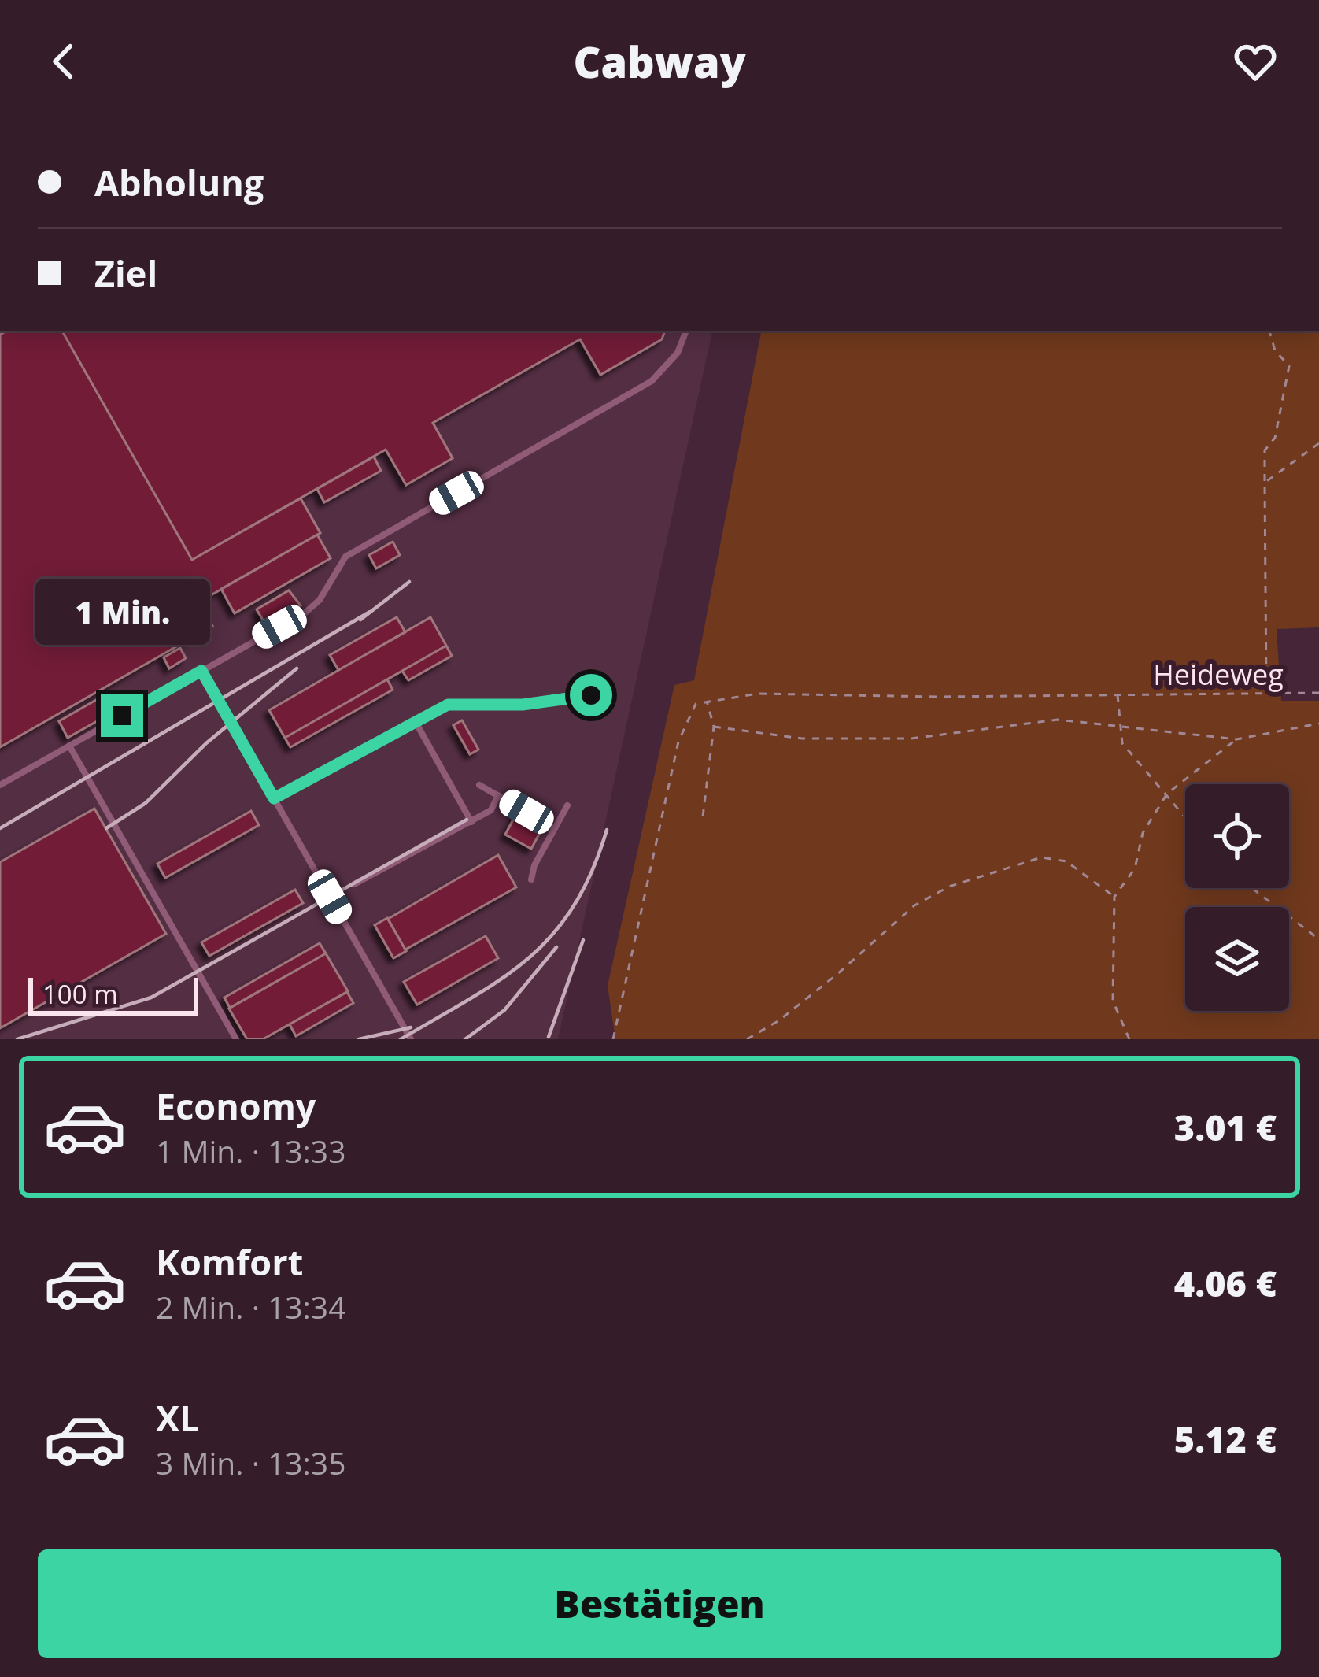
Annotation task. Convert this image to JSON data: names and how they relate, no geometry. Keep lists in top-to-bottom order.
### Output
{
  "streets": {
    "path": ["Heideweg"]
  },
  "scale_bar": "100 m",
  "page": {
    "header": "Cabway",
    "banner": ["Abholung", "Ziel"],
    "bubble": "1 Min.",
    "scale": "100 m",
    "list": [
      {
        "name": "Economy",
        "note": "1 Min. · 13:33",
        "value": "3.01 €"
      },
      {
        "name": "Komfort",
        "note": "2 Min. · 13:34",
        "value": "4.06 €"
      },
      {
        "name": "XL",
        "note": "3 Min. · 13:35",
        "value": "5.12 €"
      }
    ],
    "buttons": "Bestätigen"
  }
}
